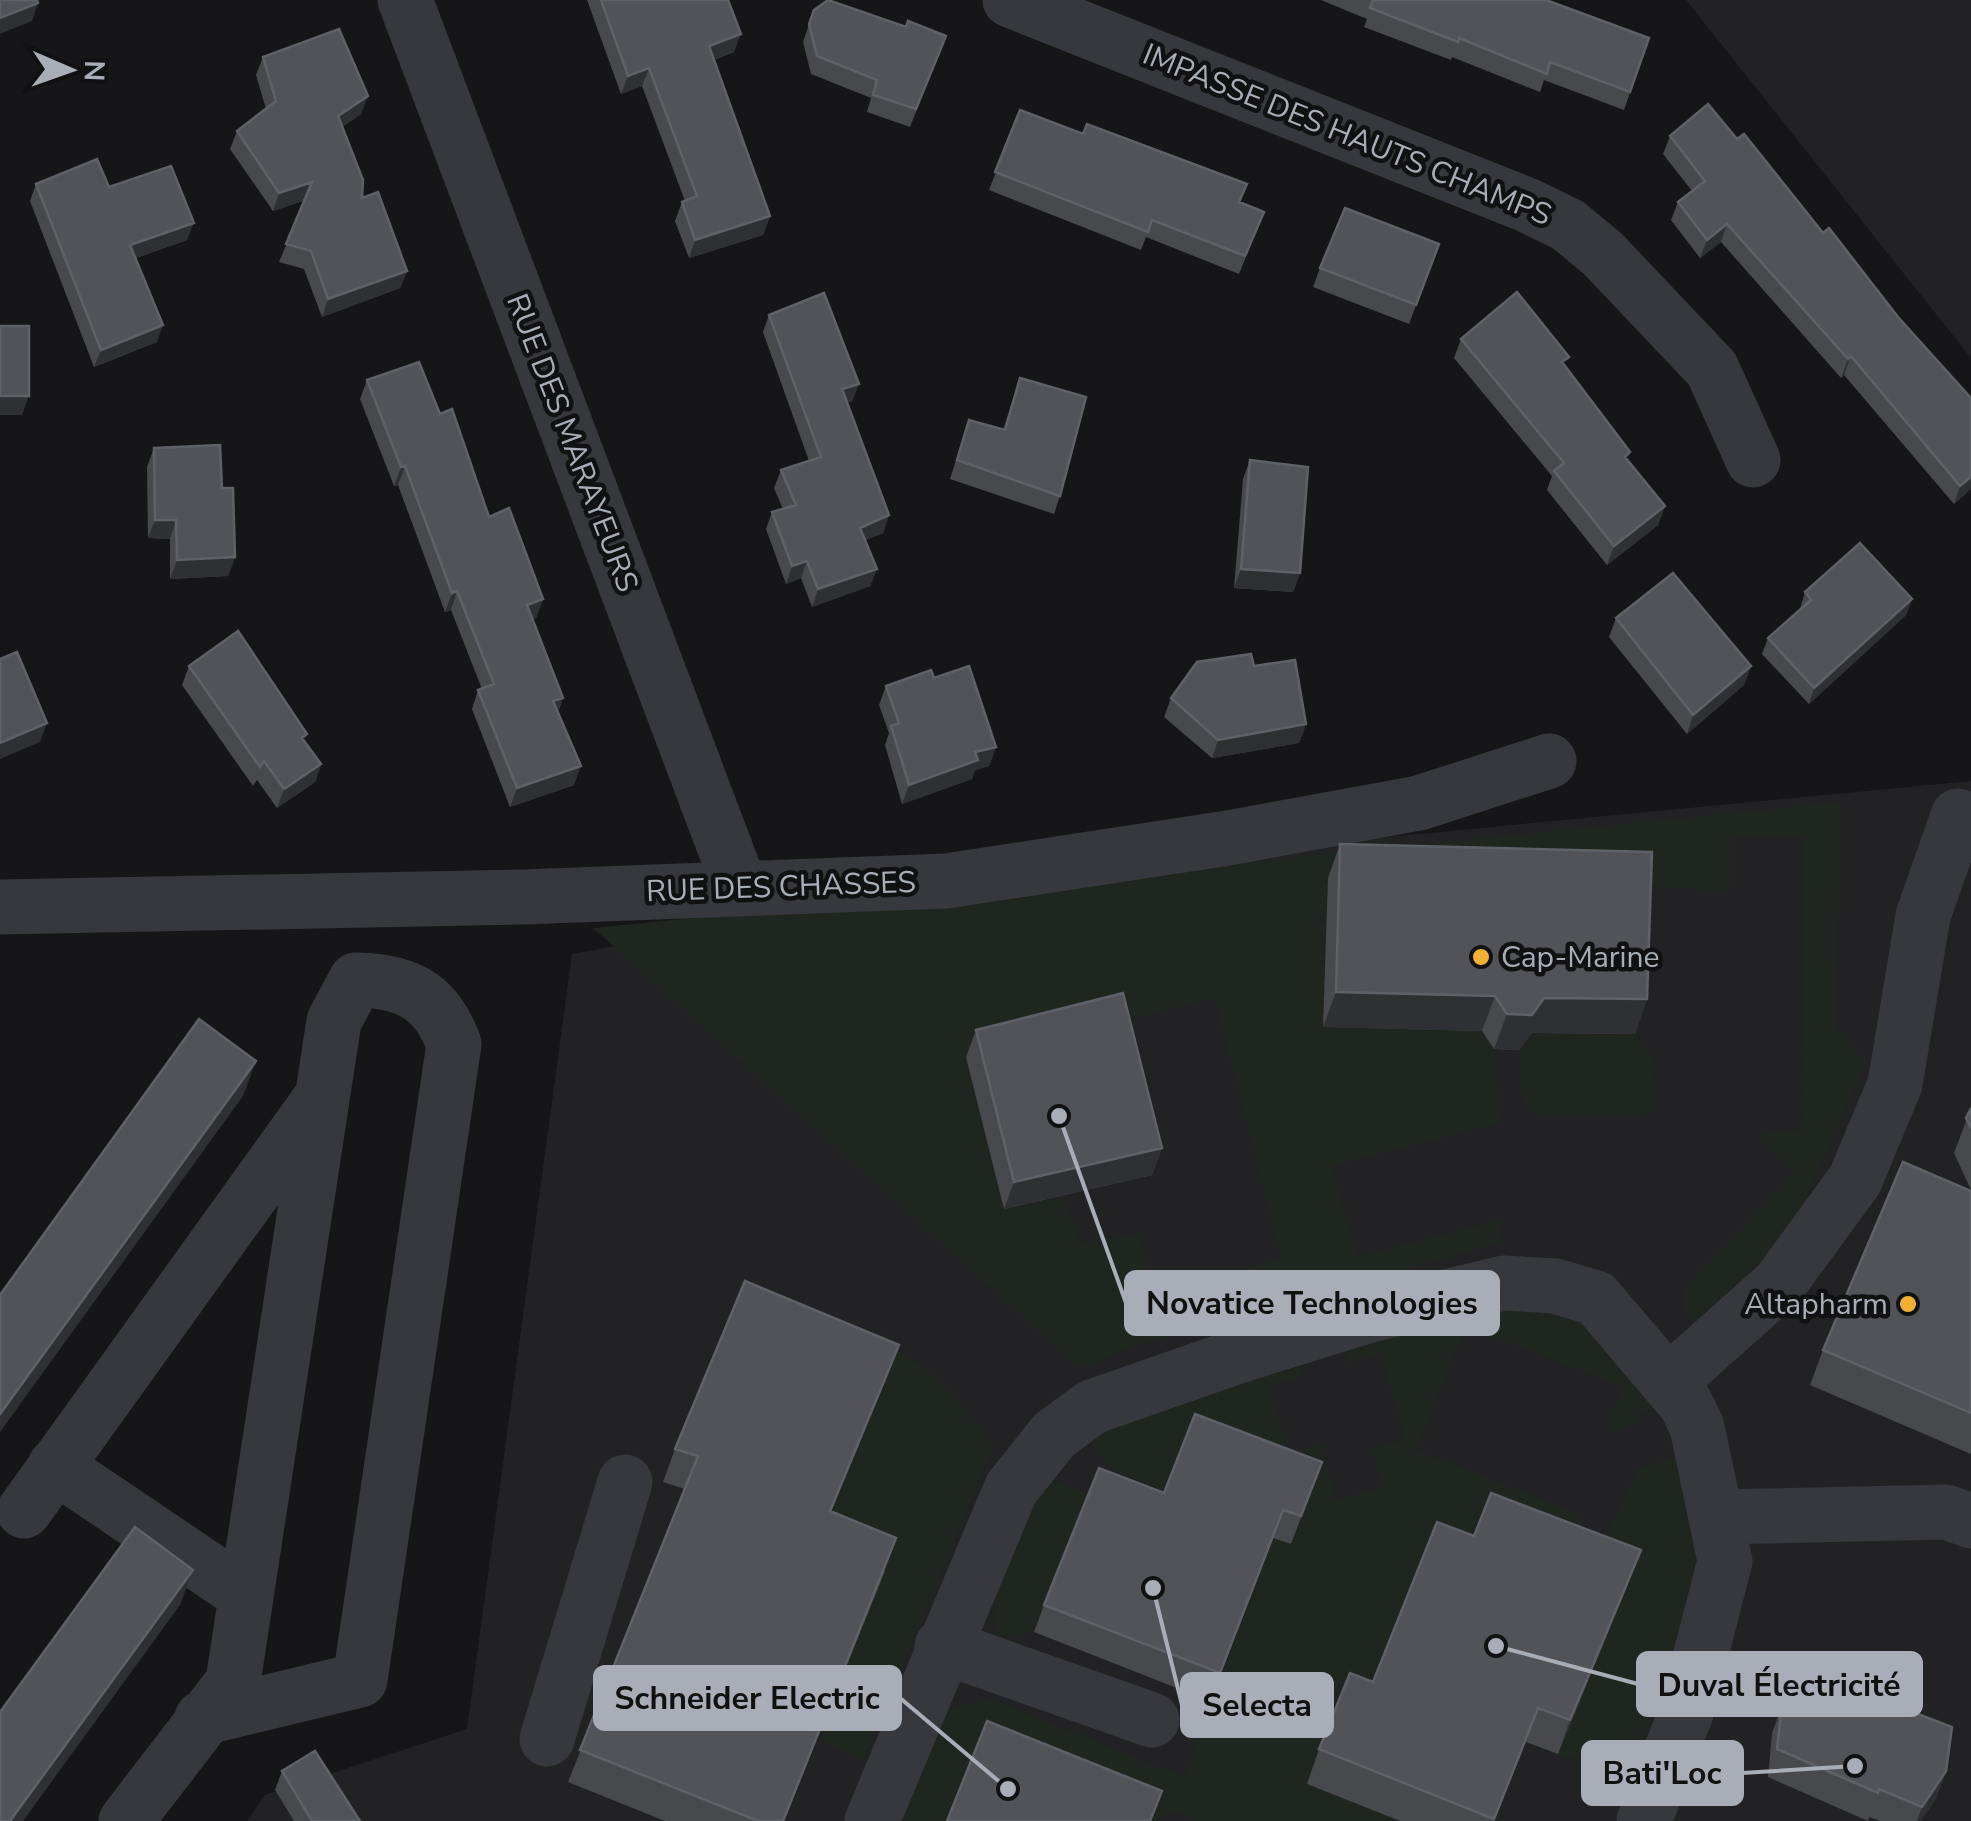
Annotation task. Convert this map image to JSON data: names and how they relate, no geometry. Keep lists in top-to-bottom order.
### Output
{
  "streets": {
    "street": ["IMPASSE DES HAUTS CHAMPS", "RUE DES MARAYEURS", "RUE DES CHASSES"]
  },
  "crossings": [
    ["RUE DES MARAYEURS", "RUE DES CHASSES"]
  ],
  "places": [
    "Cap-Marine",
    "Novatice Technologies",
    "Altapharm",
    "Selecta",
    "Duval Électricité",
    "Bati'Loc",
    "Schneider Electric"
  ],
  "north": "right"
}
